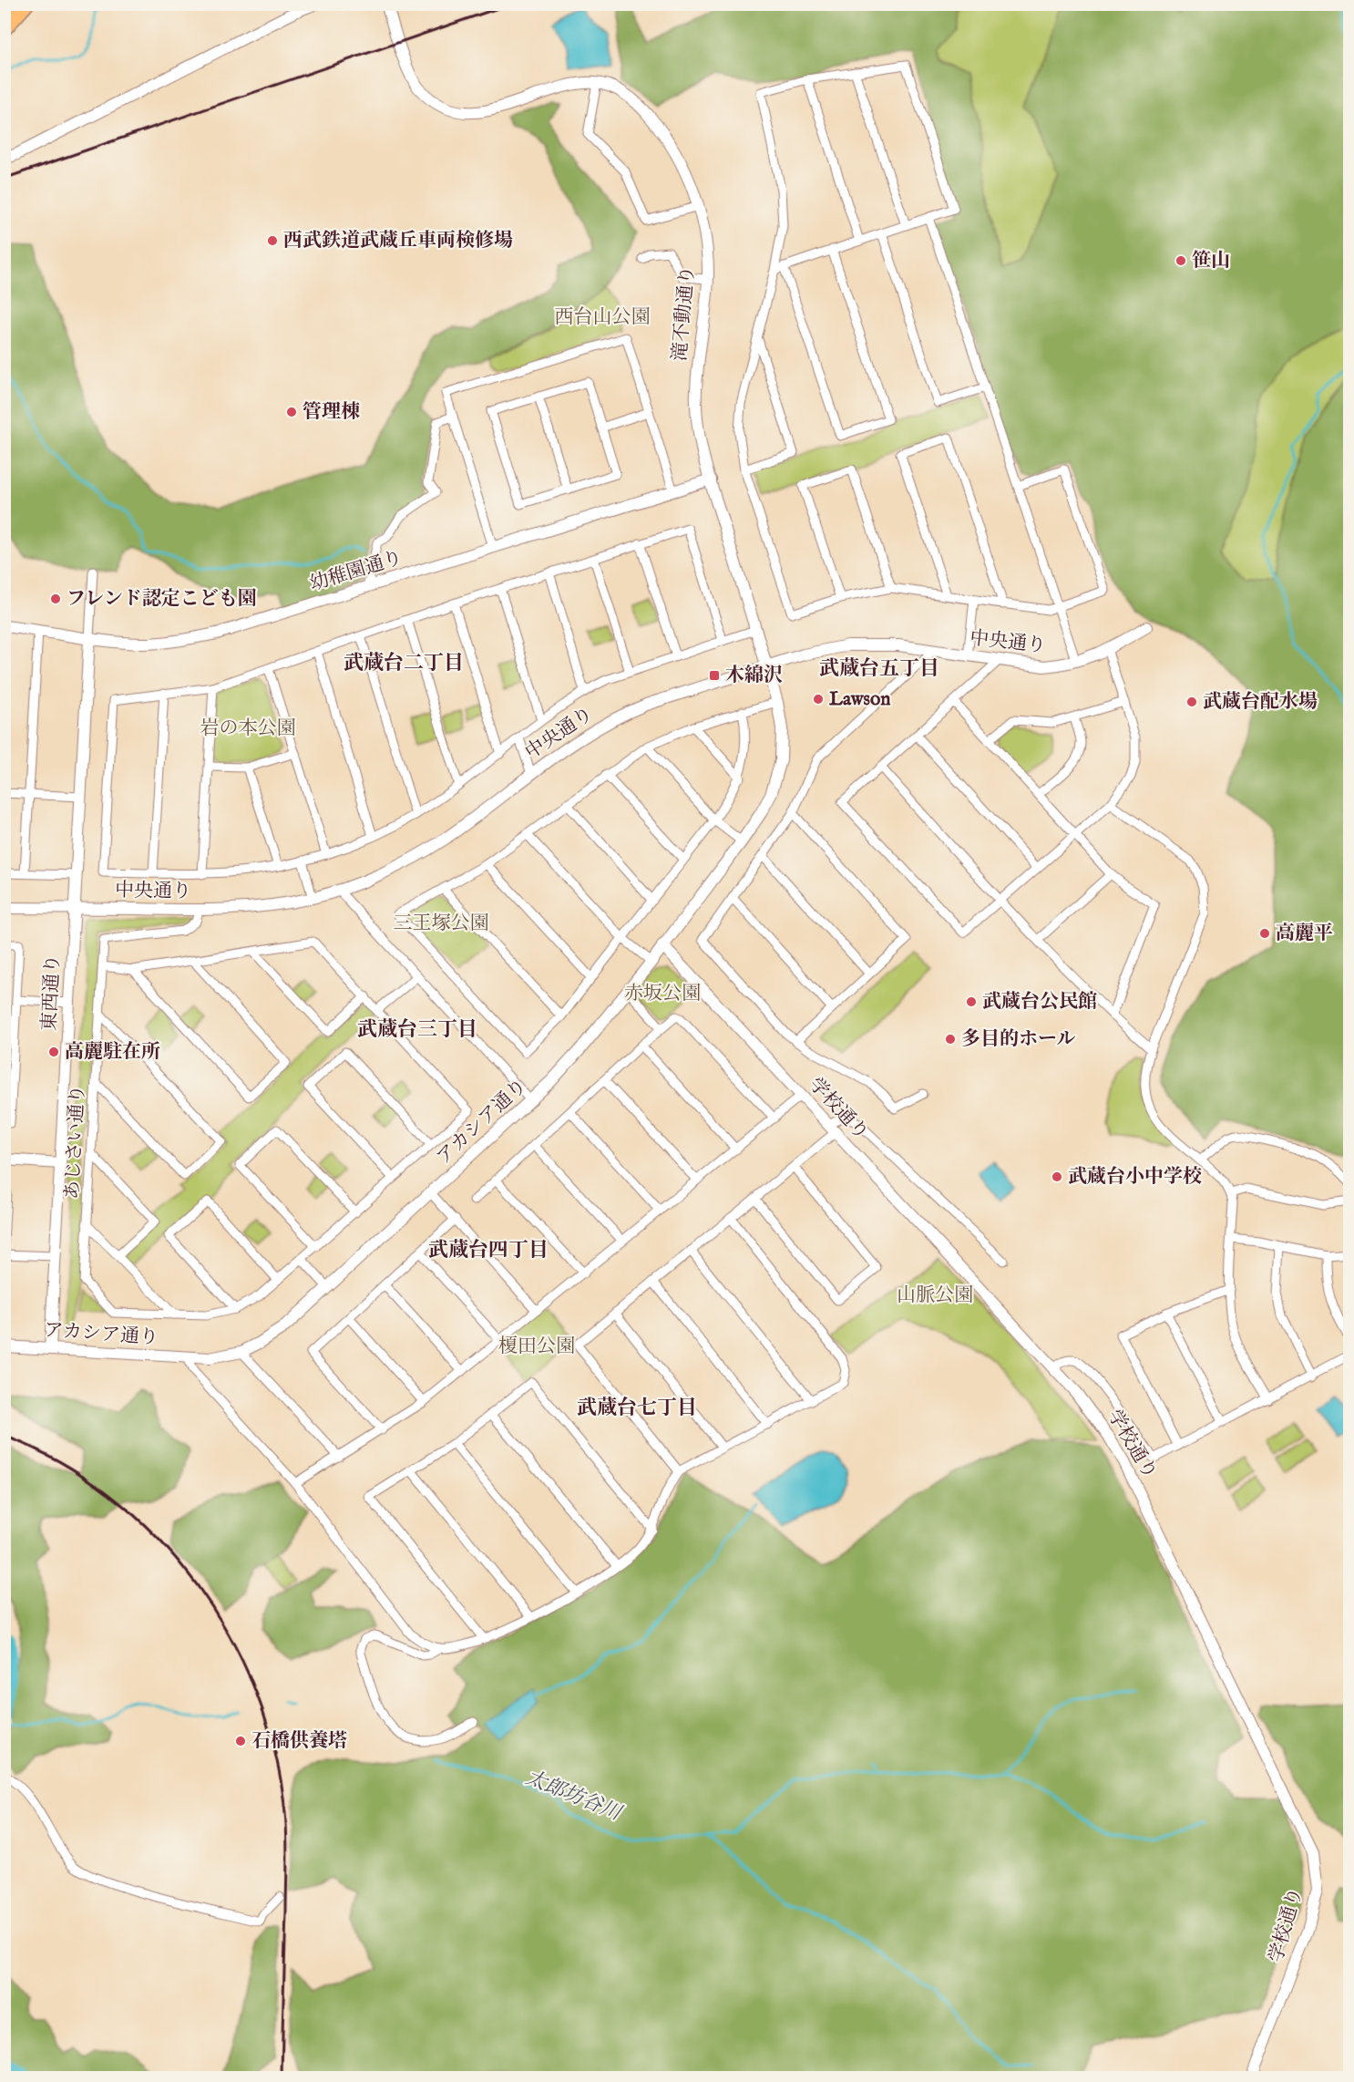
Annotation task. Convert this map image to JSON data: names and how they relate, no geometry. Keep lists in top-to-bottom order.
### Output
{
  "streets": {
    "street": [
      "滝不動通り",
      "幼稚園通り",
      "中央通り",
      "東西通り",
      "学校通り",
      "アカシア通り",
      "あじさい通り"
    ]
  },
  "crossings": [
    ["滝不動通り", "幼稚園通り"],
    ["滝不動通り", "中央通り"],
    ["滝不動通り", "アカシア通り"],
    ["幼稚園通り", "東西通り"],
    ["中央通り", "東西通り"],
    ["中央通り", "アカシア通り"],
    ["中央通り", "あじさい通り"],
    ["東西通り", "アカシア通り"],
    ["学校通り", "アカシア通り"]
  ],
  "districts": [
    "武蔵台二丁目",
    "武蔵台五丁目",
    "武蔵台三丁目",
    "武蔵台四丁目",
    "武蔵台七丁目"
  ],
  "water": ["太郎坊谷川"],
  "parks": [
    "西台山公園",
    "岩の本公園",
    "三王塚公園",
    "赤坂公園",
    "山脈公園",
    "榎田公園"
  ],
  "places": {
    "other": [
      "西武鉄道武蔵丘車両検修場",
      "笹山",
      "管理棟",
      "フレンド認定こども園",
      "Lawson",
      "武蔵台配水場",
      "高麗平",
      "武蔵台公民館",
      "多目的ホール",
      "高麗駐在所",
      "武蔵台小中学校",
      "石橋供養塔"
    ],
    "transit": ["木綿沢"]
  }
}
